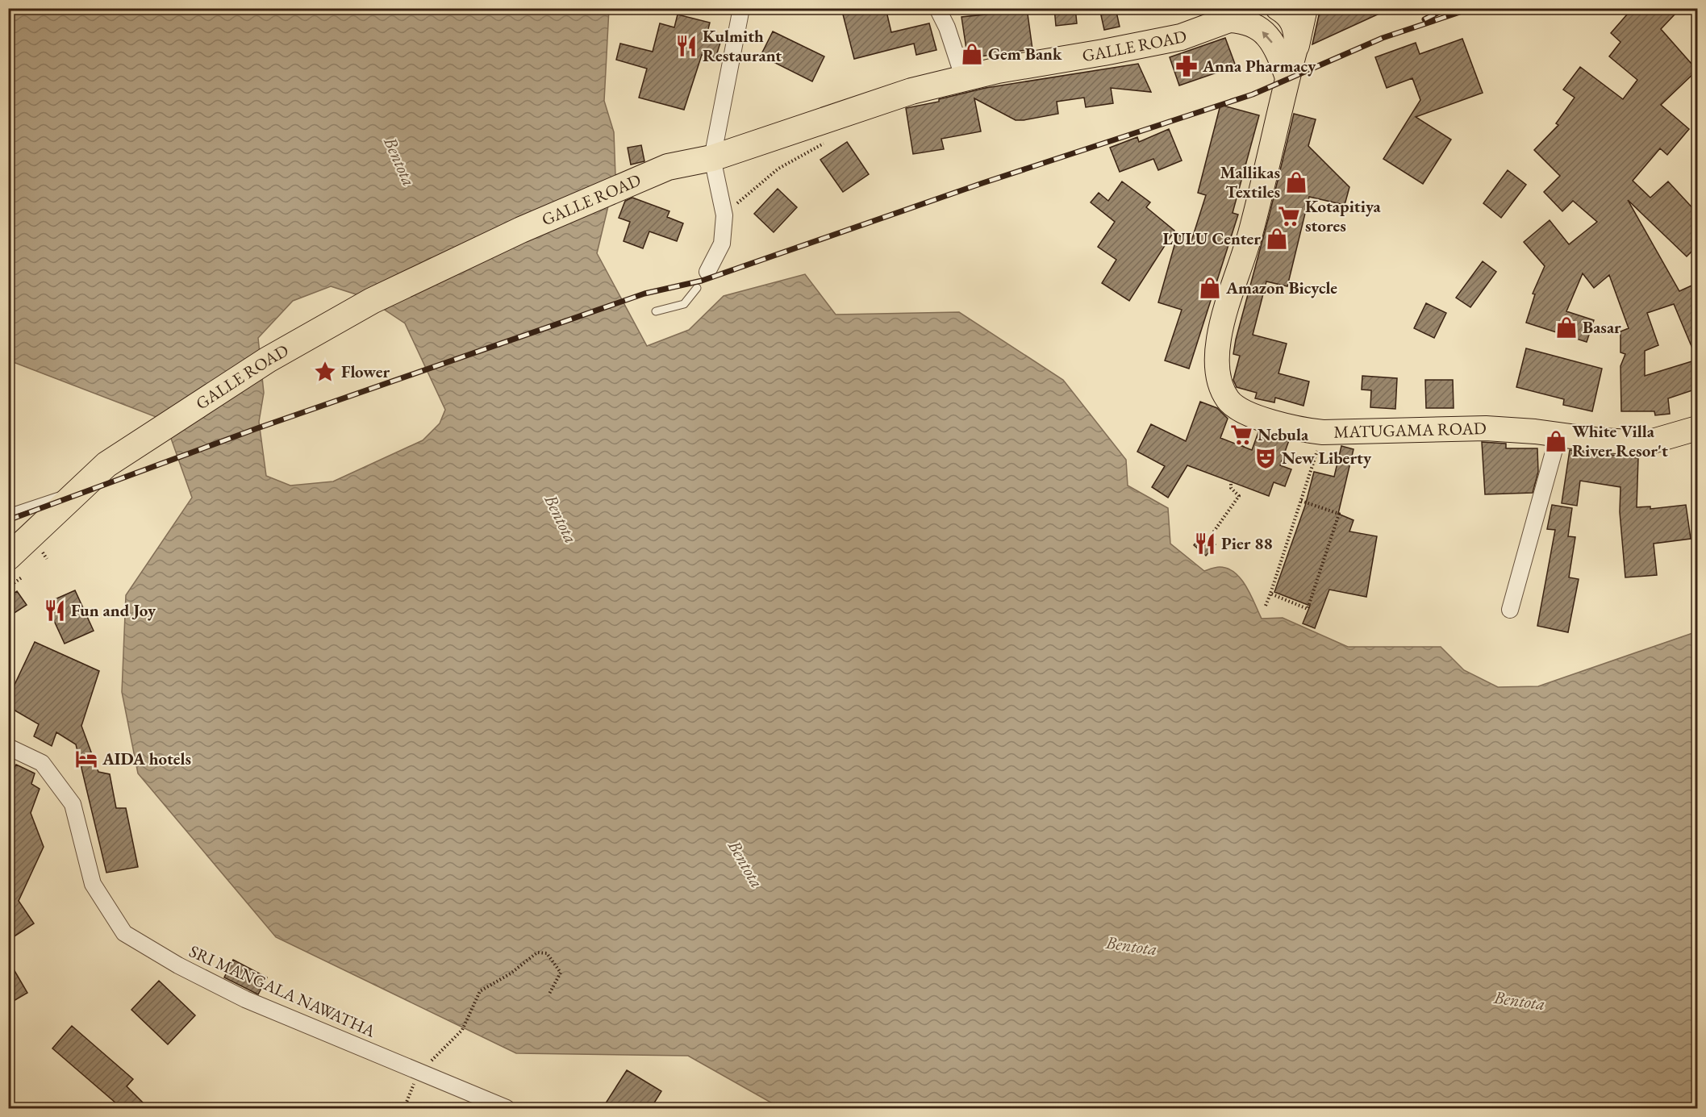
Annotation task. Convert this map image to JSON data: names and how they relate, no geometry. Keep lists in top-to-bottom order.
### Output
{
  "streets": {
    "highway": ["GALLE ROAD"],
    "main road": ["MATUGAMA ROAD"],
    "street": ["SRI MANGALA NAWATHA"]
  },
  "water": ["Bentota"],
  "places": {
    "restaurant": ["Kulmith Restaurant", "Pier 88", "Fun and Joy"],
    "shop": [
      "Gem Bank",
      "Mallikas Textiles",
      "LULU Center",
      "Amazon Bicycle",
      "Basar",
      "White Villa River Resor't"
    ],
    "pharmacy": ["Anna Pharmacy"],
    "supermarket": ["Kotapitiya stores", "Nebula"],
    "place": ["Flower"],
    "theatre": ["New Liberty"],
    "hotel": ["AIDA hotels"]
  }
}
